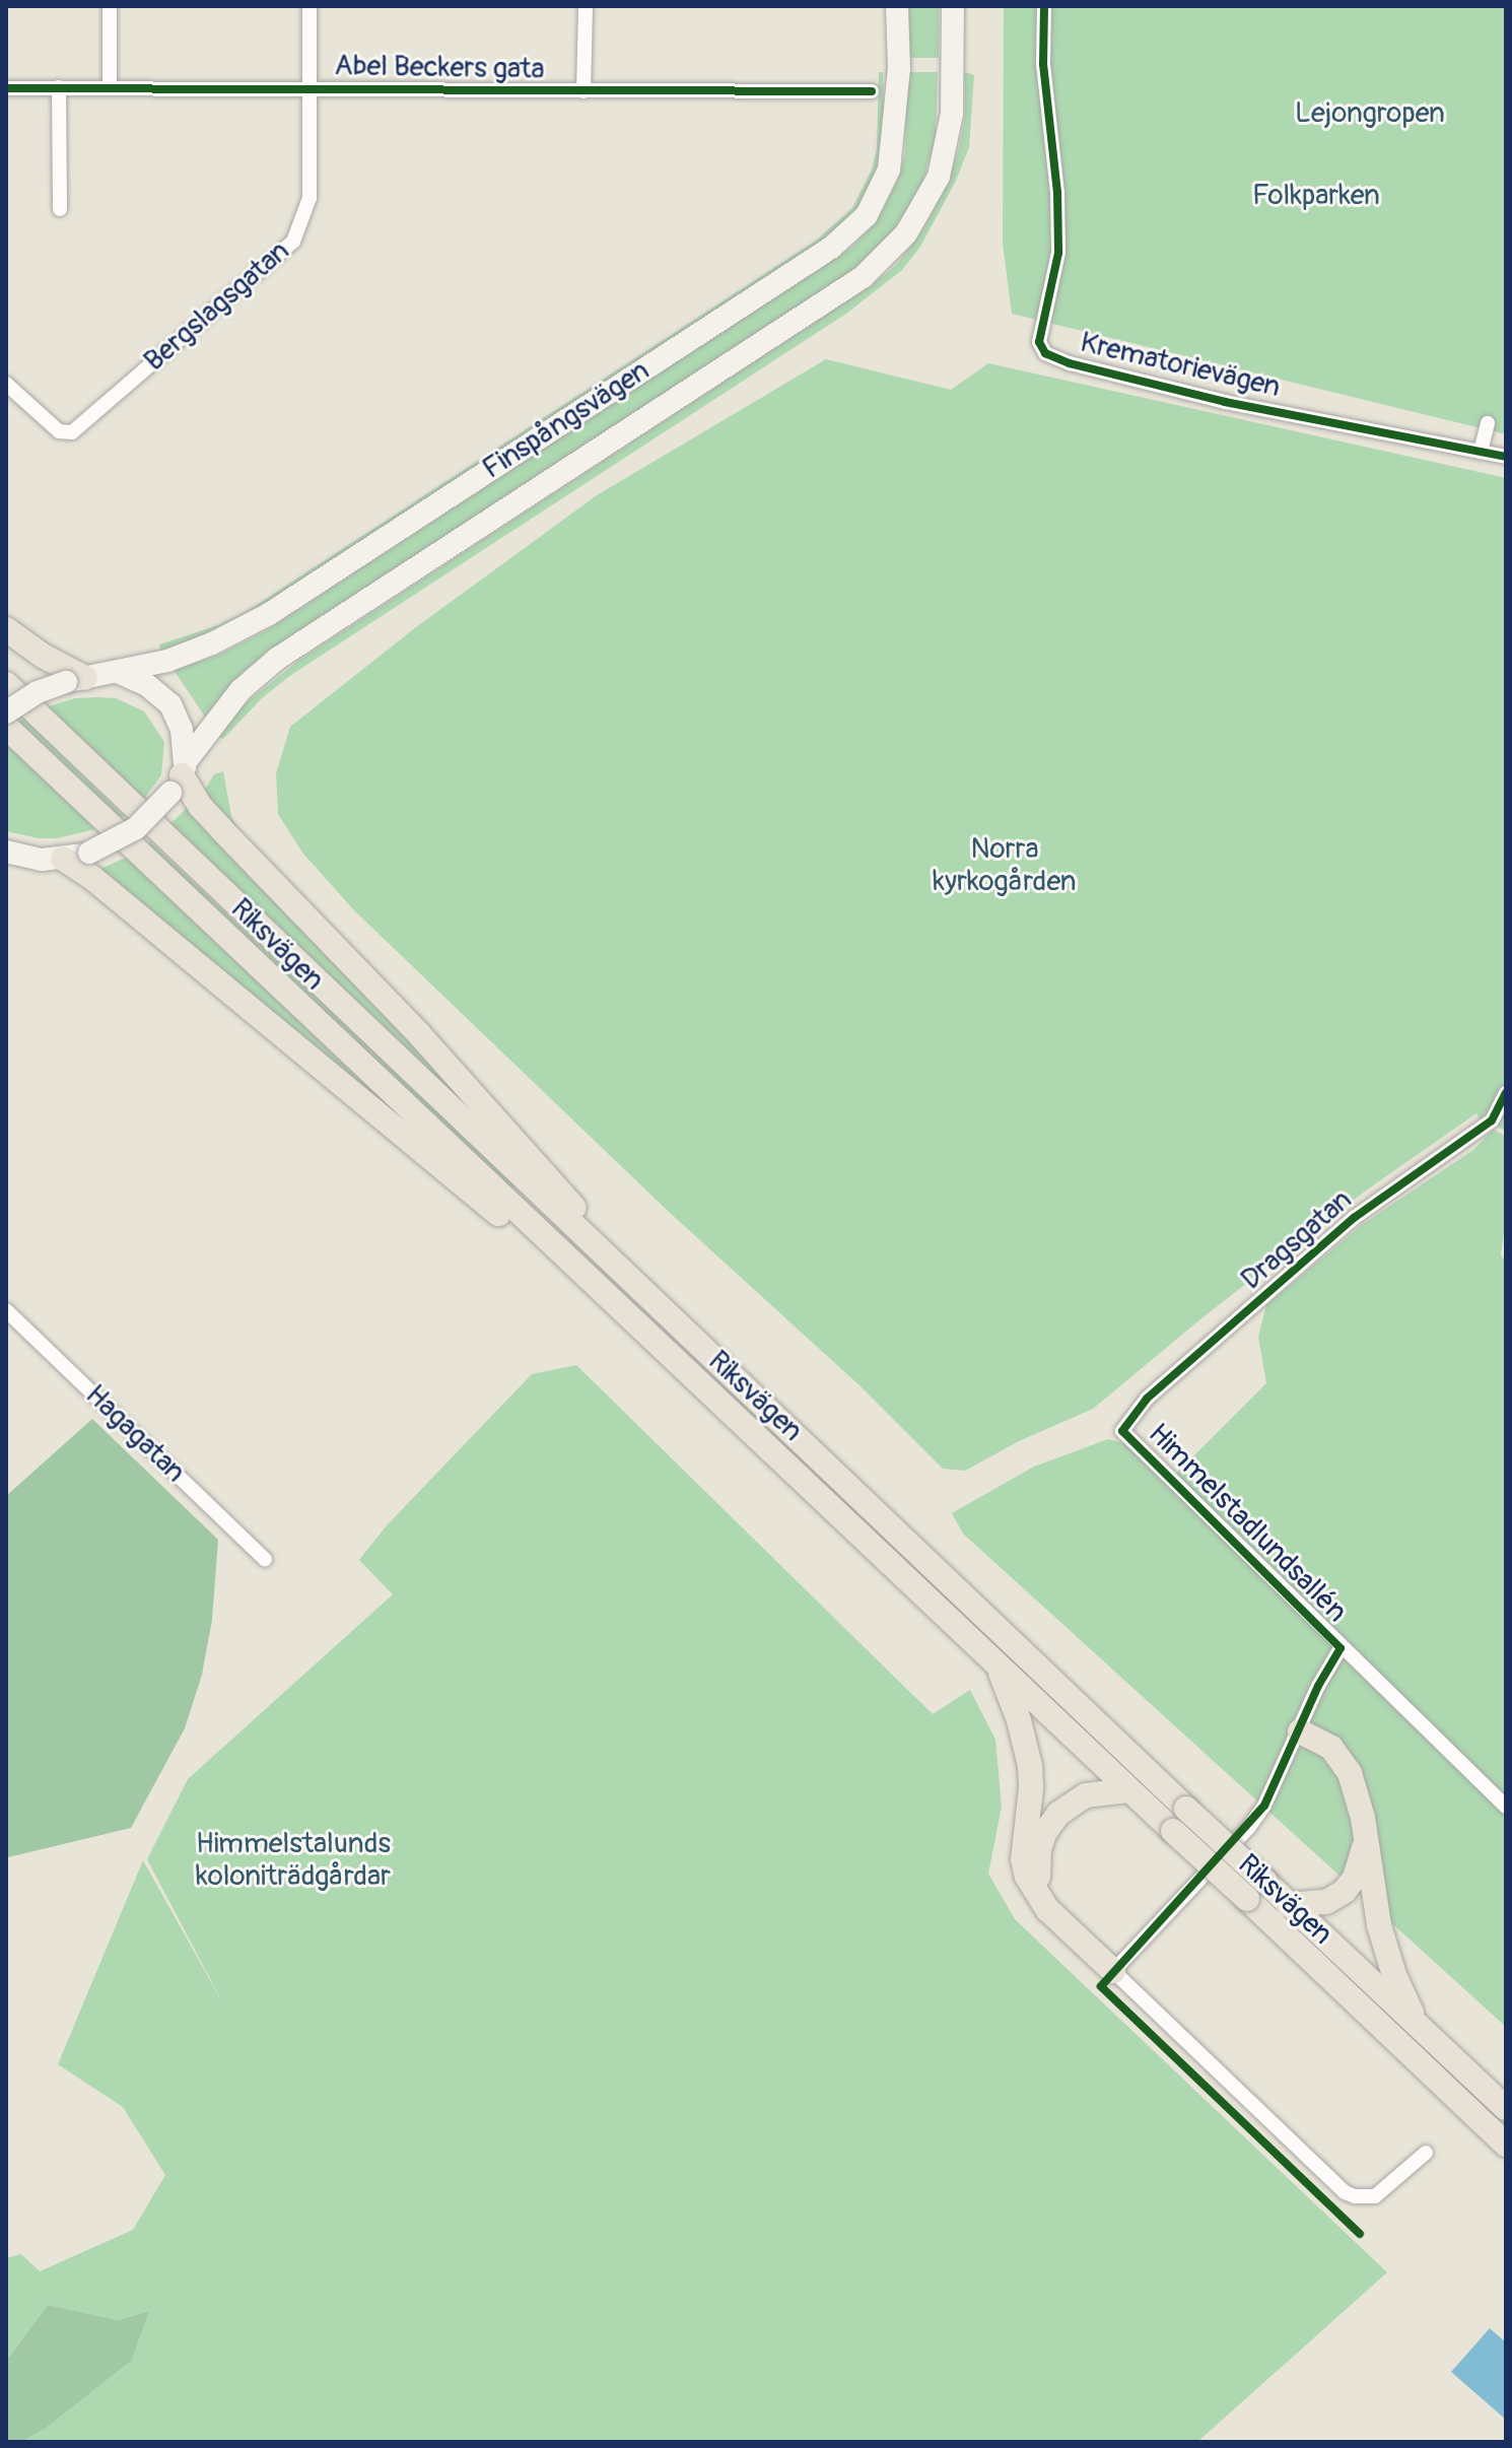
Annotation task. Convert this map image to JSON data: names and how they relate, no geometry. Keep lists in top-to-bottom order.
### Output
{
  "streets": {
    "highway": ["Riksvägen"],
    "main road": ["Finspångsvägen"],
    "street": [
      "Abel Beckers gata",
      "Bergslagsgatan",
      "Krematorievägen",
      "Dragsgatan",
      "Hagagatan",
      "Himmelstadlundsallén"
    ]
  },
  "crossings": [
    ["Abel Beckers gata", "Bergslagsgatan"],
    ["Dragsgatan", "Himmelstadlundsallén"]
  ],
  "parks": [
    "Lejongropen",
    "Folkparken",
    "Norra kyrkogården",
    "Himmelstalunds koloniträdgårdar"
  ]
}
